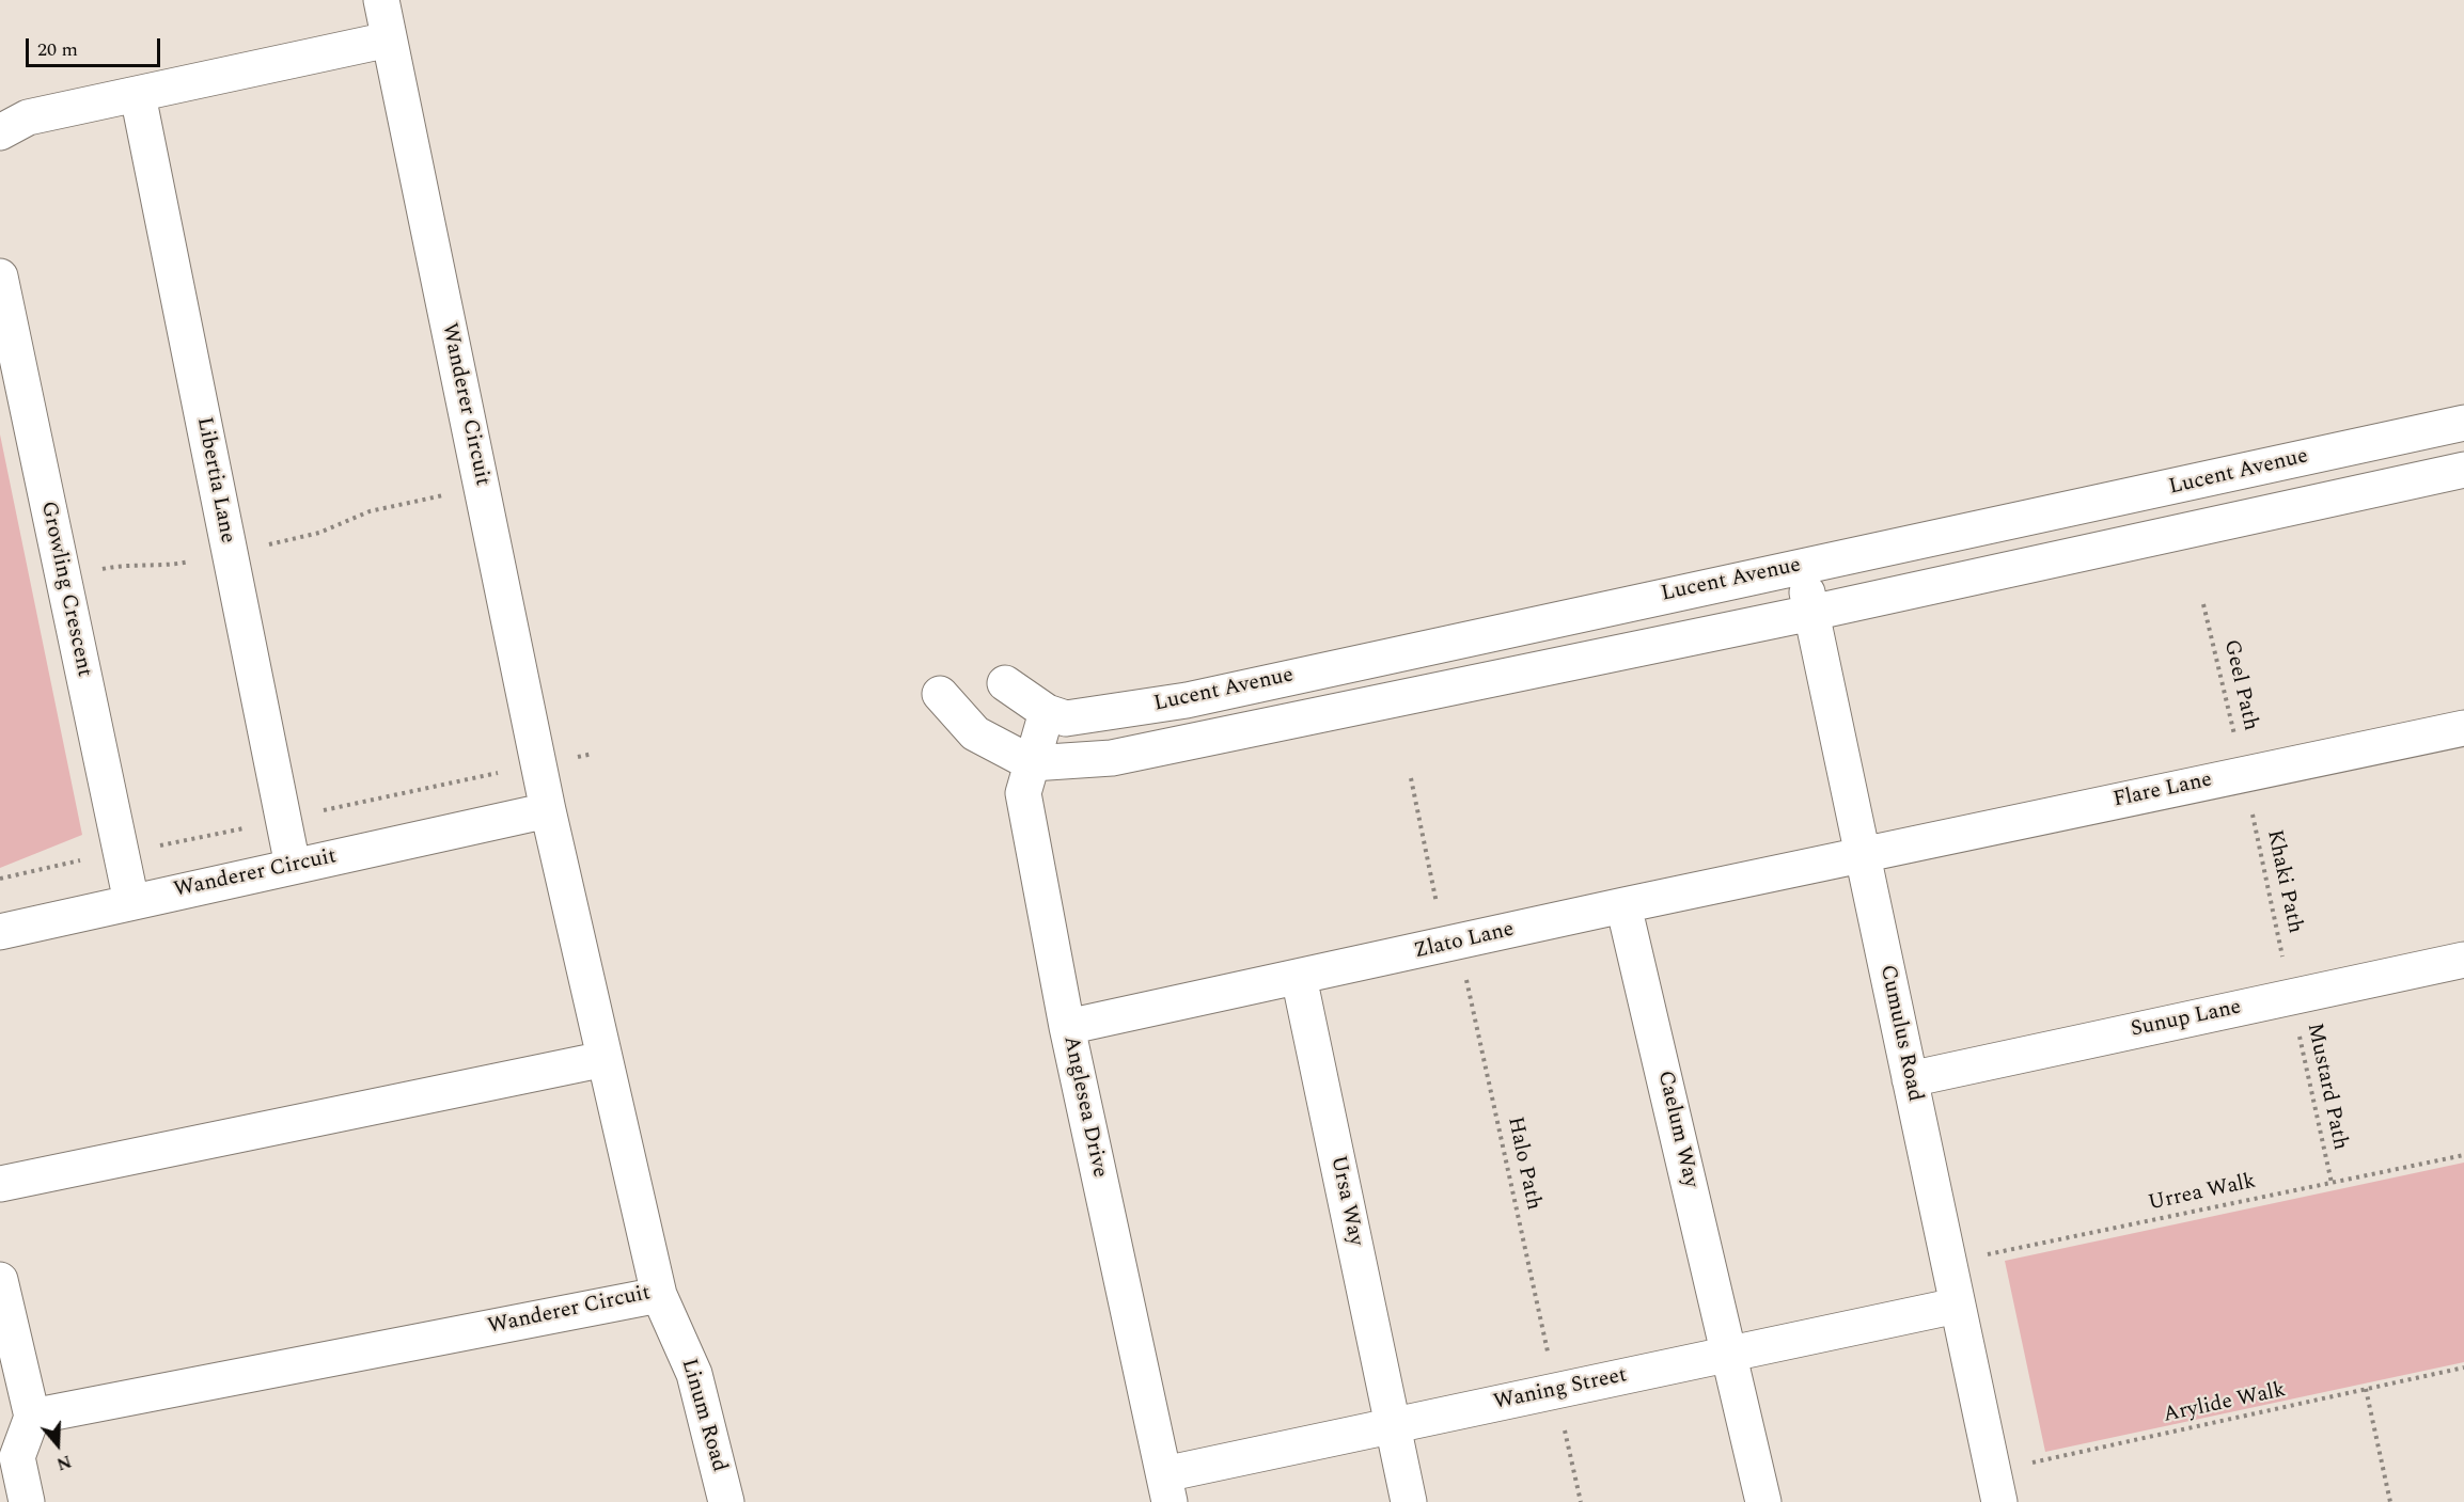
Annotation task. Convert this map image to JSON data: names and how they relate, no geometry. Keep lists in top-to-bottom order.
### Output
{
  "streets": {
    "street": [
      "Wanderer Circuit",
      "Lucent Avenue",
      "Libertia Lane",
      "Growling Crescent",
      "Flare Lane",
      "Zlato Lane",
      "Sunup Lane",
      "Cumulus Road",
      "Anglesea Drive",
      "Caelum Way",
      "Ursa Way",
      "Waning Street",
      "Linum Road"
    ],
    "path": [
      "Geel Path",
      "Khaki Path",
      "Mustard Path",
      "Halo Path",
      "Urrea Walk",
      "Arylide Walk"
    ]
  },
  "crossings": [
    ["Wanderer Circuit", "Libertia Lane"],
    ["Wanderer Circuit", "Growling Crescent"],
    ["Wanderer Circuit", "Linum Road"],
    ["Lucent Avenue", "Cumulus Road"],
    ["Lucent Avenue", "Anglesea Drive"],
    ["Geel Path", "Flare Lane"],
    ["Geel Path", "Khaki Path"],
    ["Flare Lane", "Khaki Path"],
    ["Flare Lane", "Zlato Lane"],
    ["Flare Lane", "Cumulus Road"],
    ["Khaki Path", "Sunup Lane"],
    ["Khaki Path", "Mustard Path"],
    ["Zlato Lane", "Cumulus Road"],
    ["Zlato Lane", "Anglesea Drive"],
    ["Zlato Lane", "Caelum Way"],
    ["Zlato Lane", "Halo Path"],
    ["Zlato Lane", "Ursa Way"],
    ["Sunup Lane", "Cumulus Road"],
    ["Sunup Lane", "Mustard Path"],
    ["Cumulus Road", "Urrea Walk"],
    ["Cumulus Road", "Waning Street"],
    ["Cumulus Road", "Arylide Walk"],
    ["Mustard Path", "Urrea Walk"],
    ["Anglesea Drive", "Waning Street"],
    ["Caelum Way", "Waning Street"],
    ["Halo Path", "Waning Street"],
    ["Ursa Way", "Waning Street"]
  ],
  "scale_bar": "20 m",
  "north": "bottom"
}
